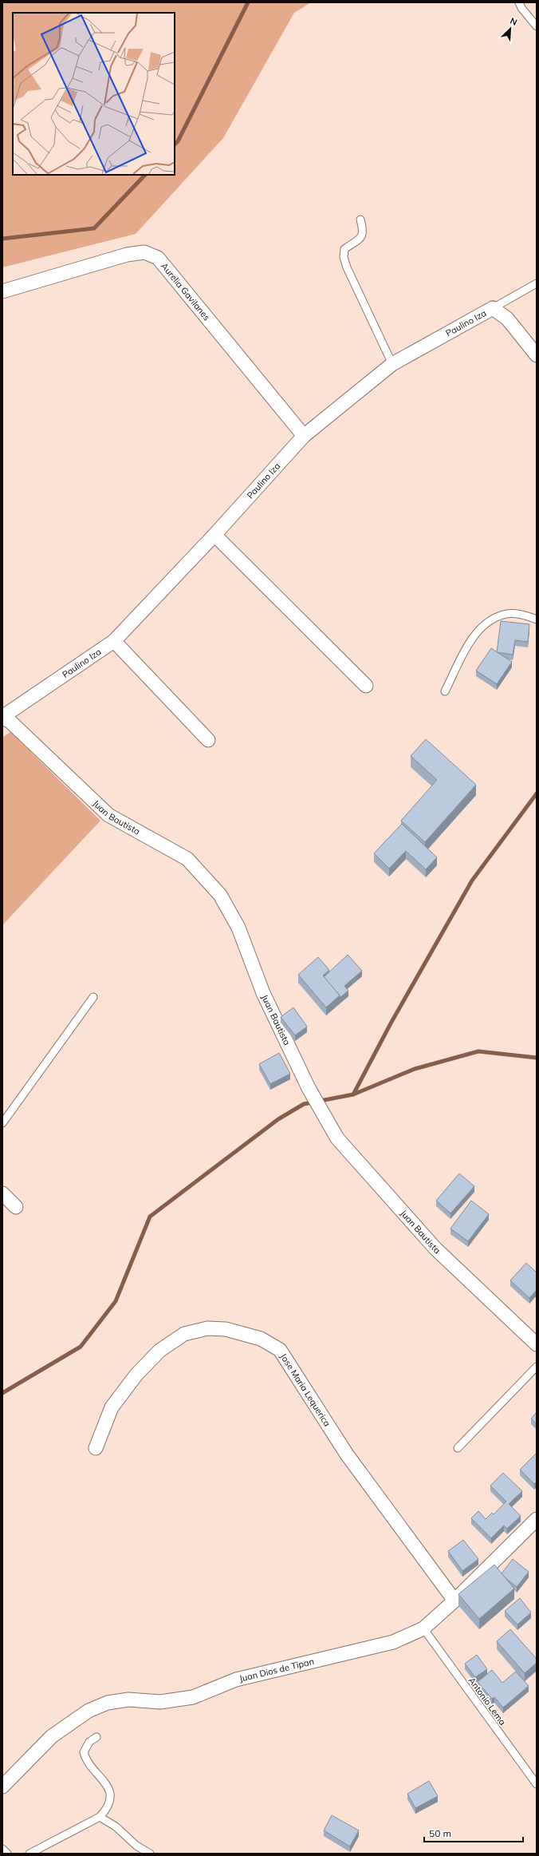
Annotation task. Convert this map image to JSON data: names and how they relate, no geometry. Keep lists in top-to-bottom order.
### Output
{
  "streets": {
    "street": [
      "Aurelia Gavilanes",
      "Paulino Iza",
      "Juan Bautista",
      "Jose Maria Lequerica",
      "Juan Dios de Tipan"
    ],
    "lane": ["Antonio Lema"]
  },
  "crossings": [
    ["Aurelia Gavilanes", "Paulino Iza"],
    ["Paulino Iza", "Juan Bautista"],
    ["Jose Maria Lequerica", "Juan Dios de Tipan"],
    ["Juan Dios de Tipan", "Antonio Lema"]
  ],
  "scale_bar": "50 m",
  "north": "top right"
}
